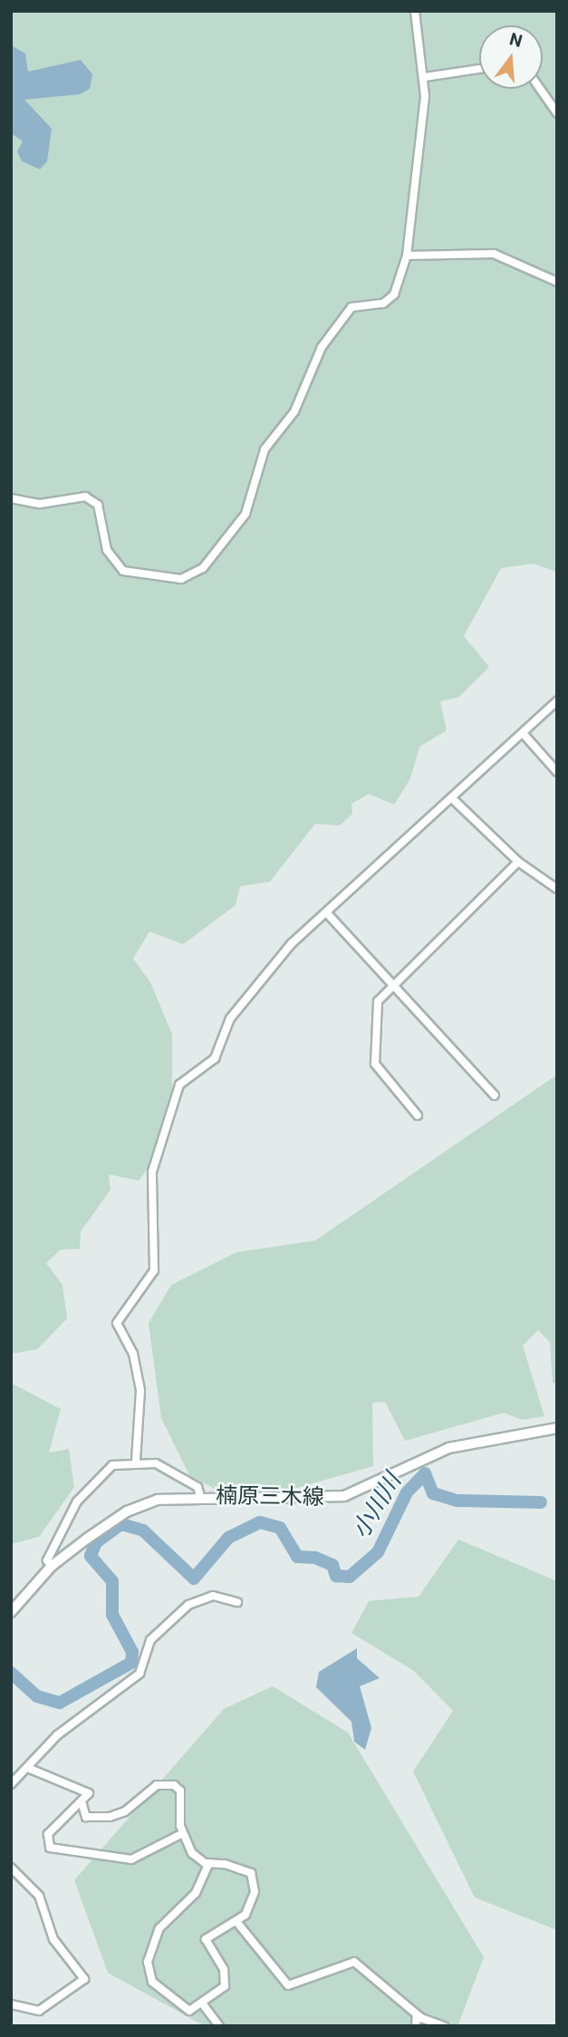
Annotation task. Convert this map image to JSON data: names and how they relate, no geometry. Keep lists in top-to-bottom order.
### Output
{
  "streets": {
    "main road": ["楠原三木線"]
  },
  "water": ["小川川"],
  "north": "top"
}
